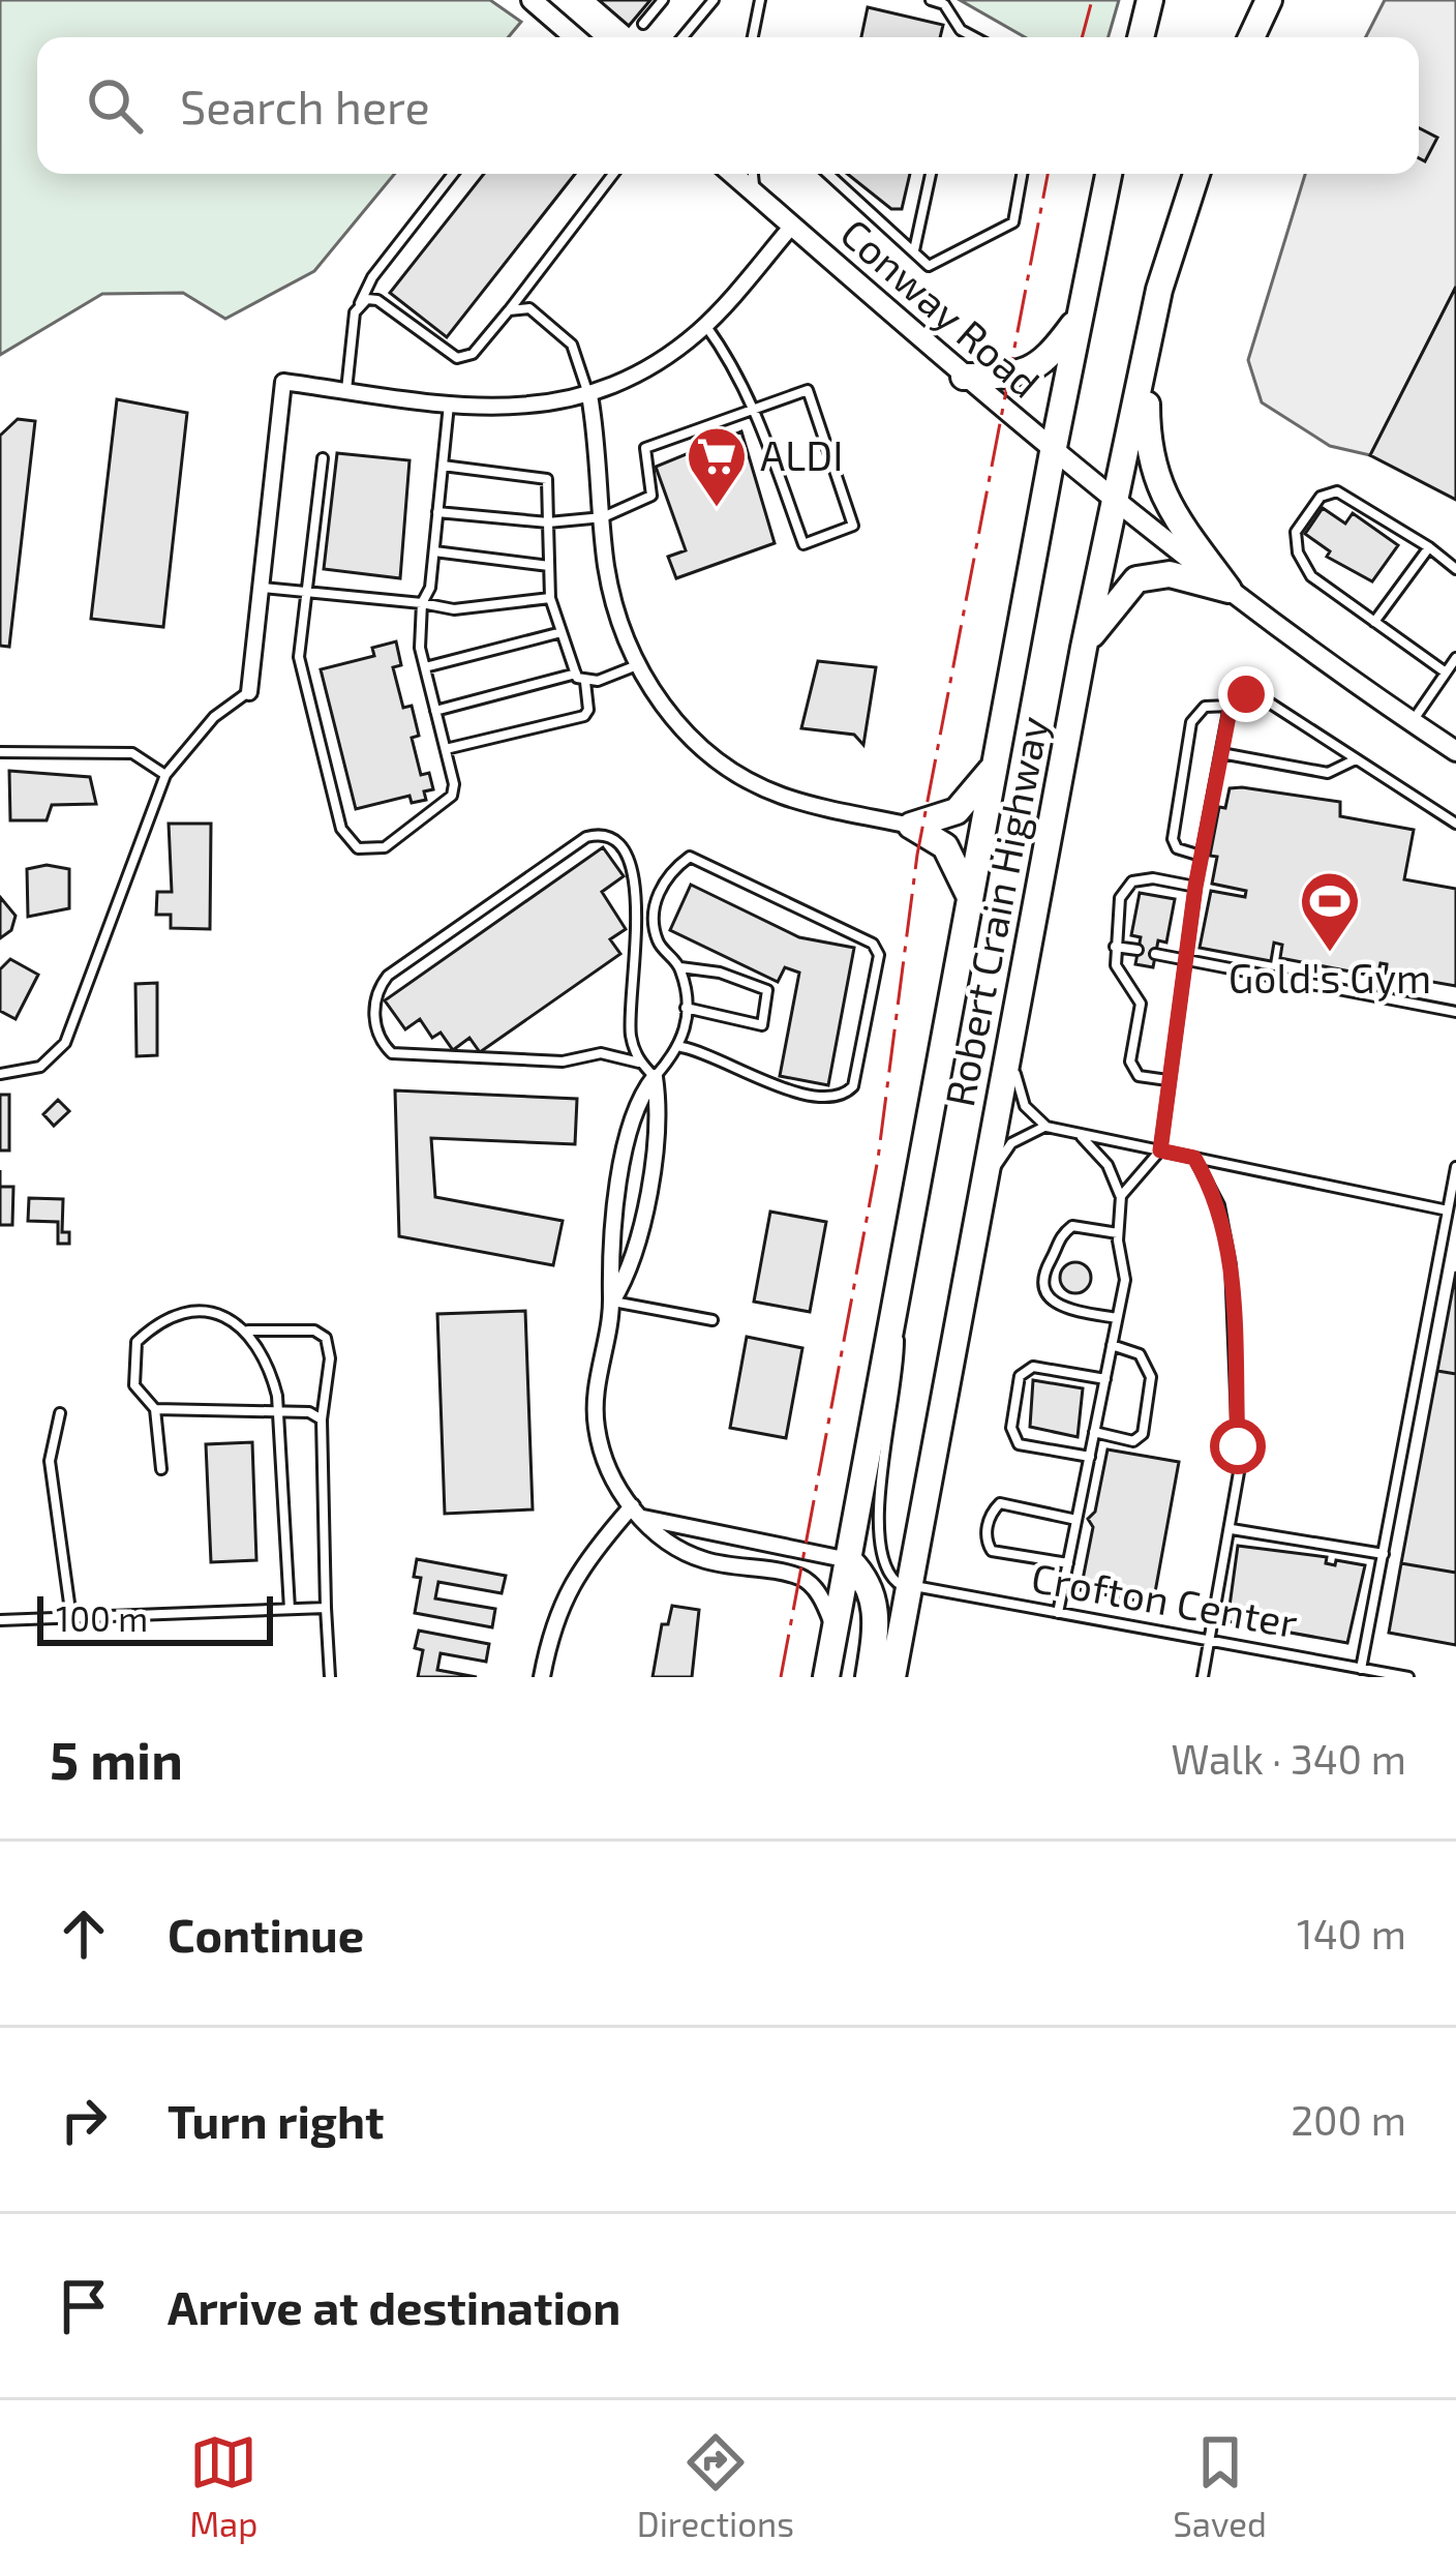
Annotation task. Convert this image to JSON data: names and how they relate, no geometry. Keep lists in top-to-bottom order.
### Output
{
  "streets": {
    "highway": ["Robert Crain Highway"],
    "street": ["Conway Road"],
    "lane": ["Crofton Center"]
  },
  "crossings": [
    ["Conway Road", "Robert Crain Highway"],
    ["Robert Crain Highway", "Crofton Center"]
  ],
  "places": {
    "supermarket": ["ALDI"],
    "sports": ["Gold's Gym"]
  },
  "scale_bar": "100 m",
  "page": {
    "search": "Search here",
    "scale": "100 m",
    "heading": ["5 min", "Walk · 340 m"],
    "list": [
      ["Continue", "140 m"],
      ["Turn right", "200 m"],
      "Arrive at destination"
    ],
    "nav": ["Map", "Directions", "Saved"]
  }
}
